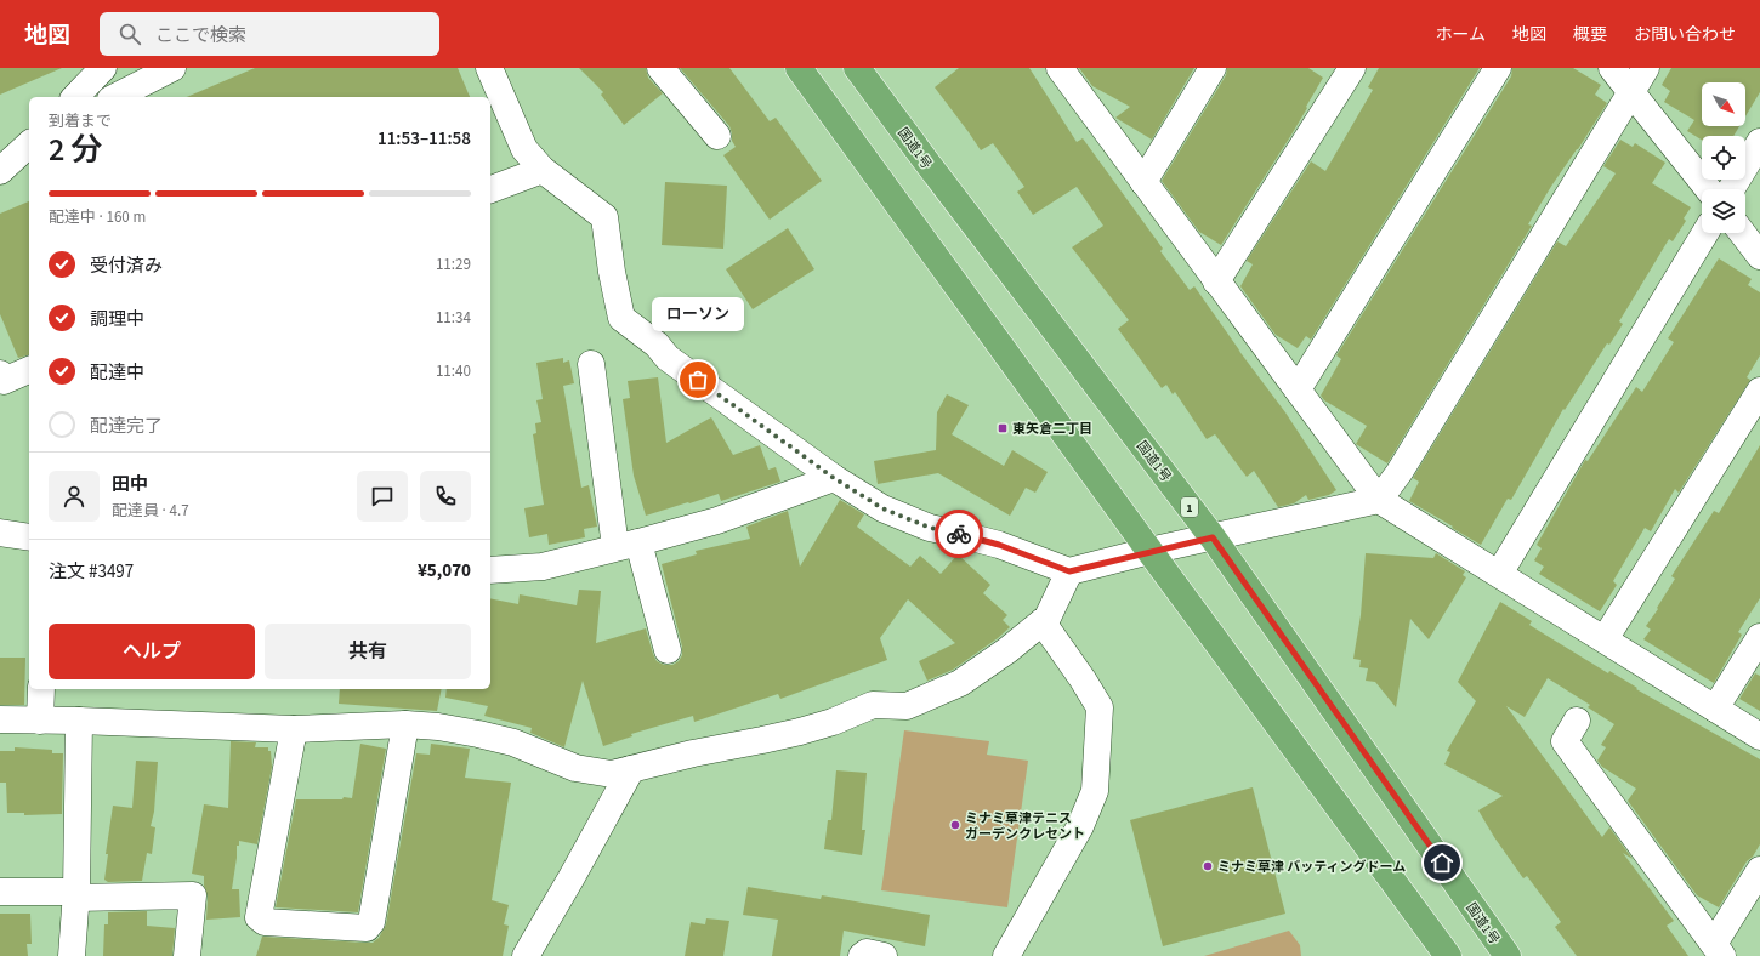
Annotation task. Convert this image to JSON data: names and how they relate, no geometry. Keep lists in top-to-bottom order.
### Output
{
  "streets": {
    "highway": ["国道1号", "1"]
  },
  "places": {
    "other": ["ローソン", "ミナミ草津テニス ガーデンクレセント", "ミナミ草津 バッティングドーム"],
    "transit": ["東矢倉二丁目"]
  },
  "north": "bottom right",
  "page": {
    "header": "地図",
    "search": "ここで検索",
    "nav": [
      "ホーム",
      "地図",
      "概要",
      "お問い合わせ"
    ],
    "heading": ["2 分", "到着まで", "11:53–11:58"],
    "panel": [
      "田中",
      "配達員 · 4.7",
      "注文 #3497",
      "¥5,070"
    ],
    "bar": "配達中 · 160 m",
    "list": [
      ["受付済み", "11:29"],
      ["調理中", "11:34"],
      ["配達中", "11:40"],
      "配達完了"
    ],
    "bubble": "ローソン",
    "buttons": ["ヘルプ", "共有"]
  }
}
